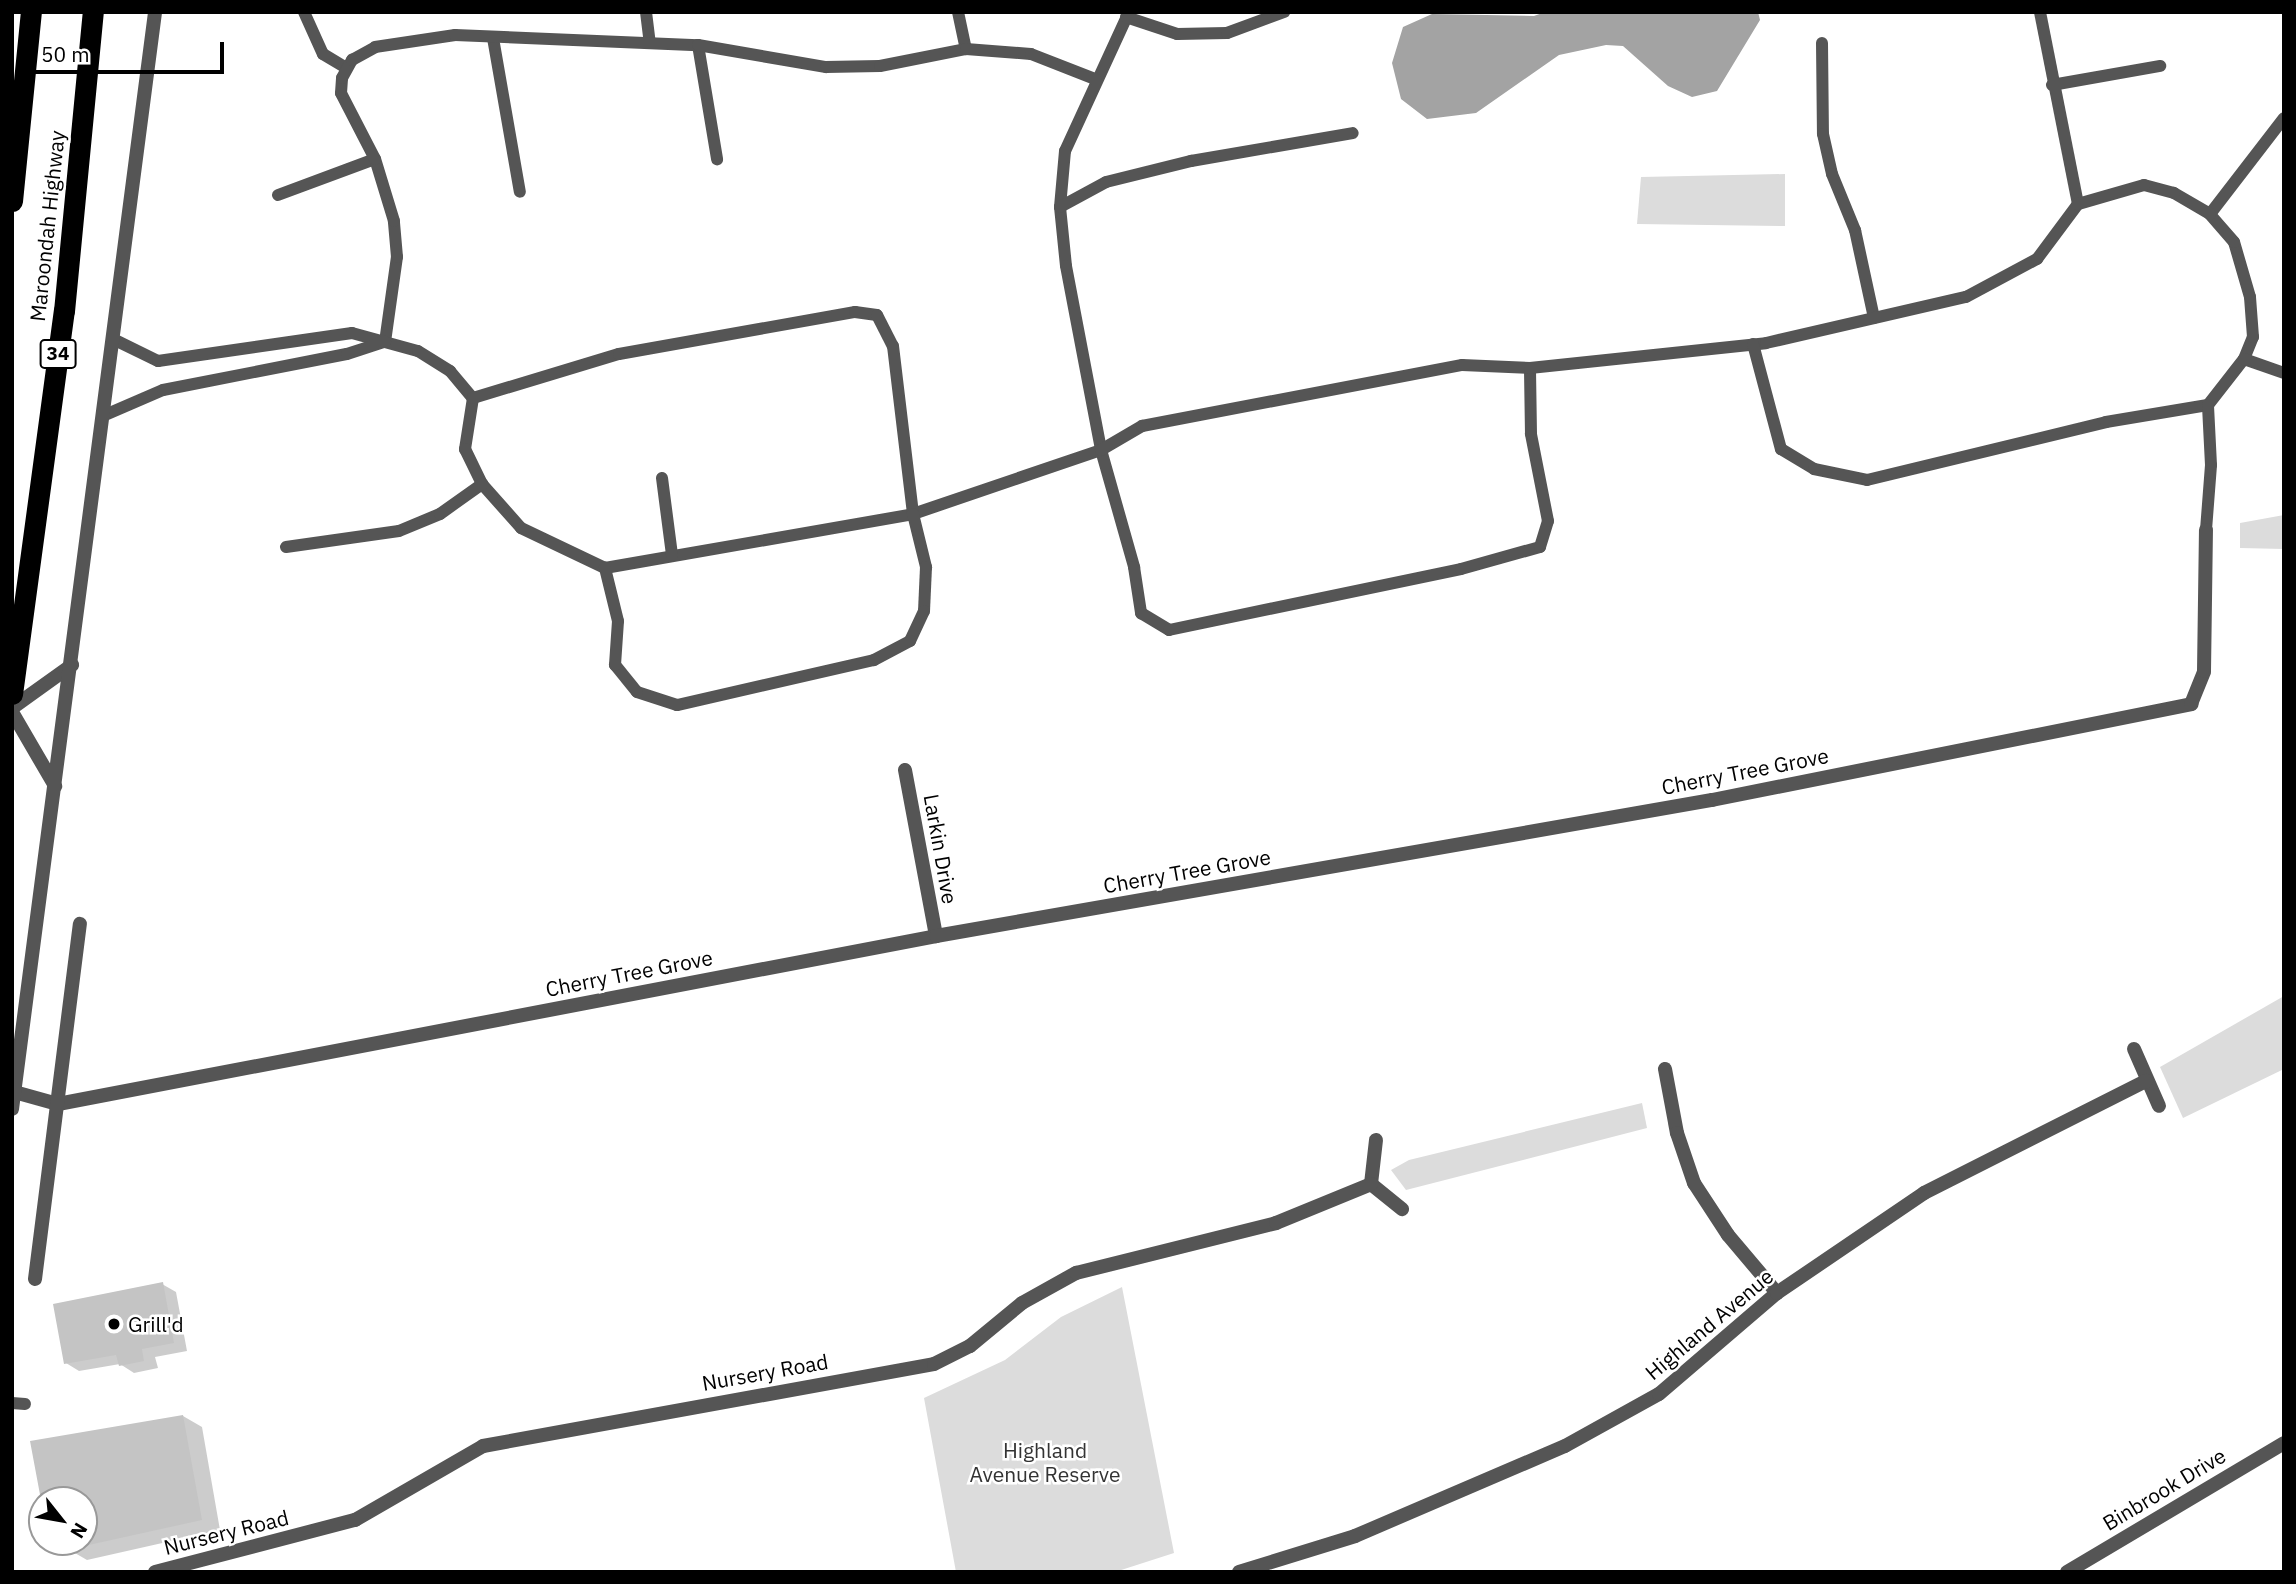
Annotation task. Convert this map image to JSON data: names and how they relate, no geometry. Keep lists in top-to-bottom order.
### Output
{
  "streets": {
    "highway": ["Maroondah Highway", "34"],
    "street": [
      "Cherry Tree Grove",
      "Larkin Drive",
      "Highland Avenue",
      "Nursery Road",
      "Binbrook Drive"
    ]
  },
  "crossings": [
    ["Cherry Tree Grove", "Larkin Drive"]
  ],
  "parks": ["Highland Avenue Reserve"],
  "places": ["Grill'd"],
  "scale_bar": "50 m",
  "north": "bottom right"
}
